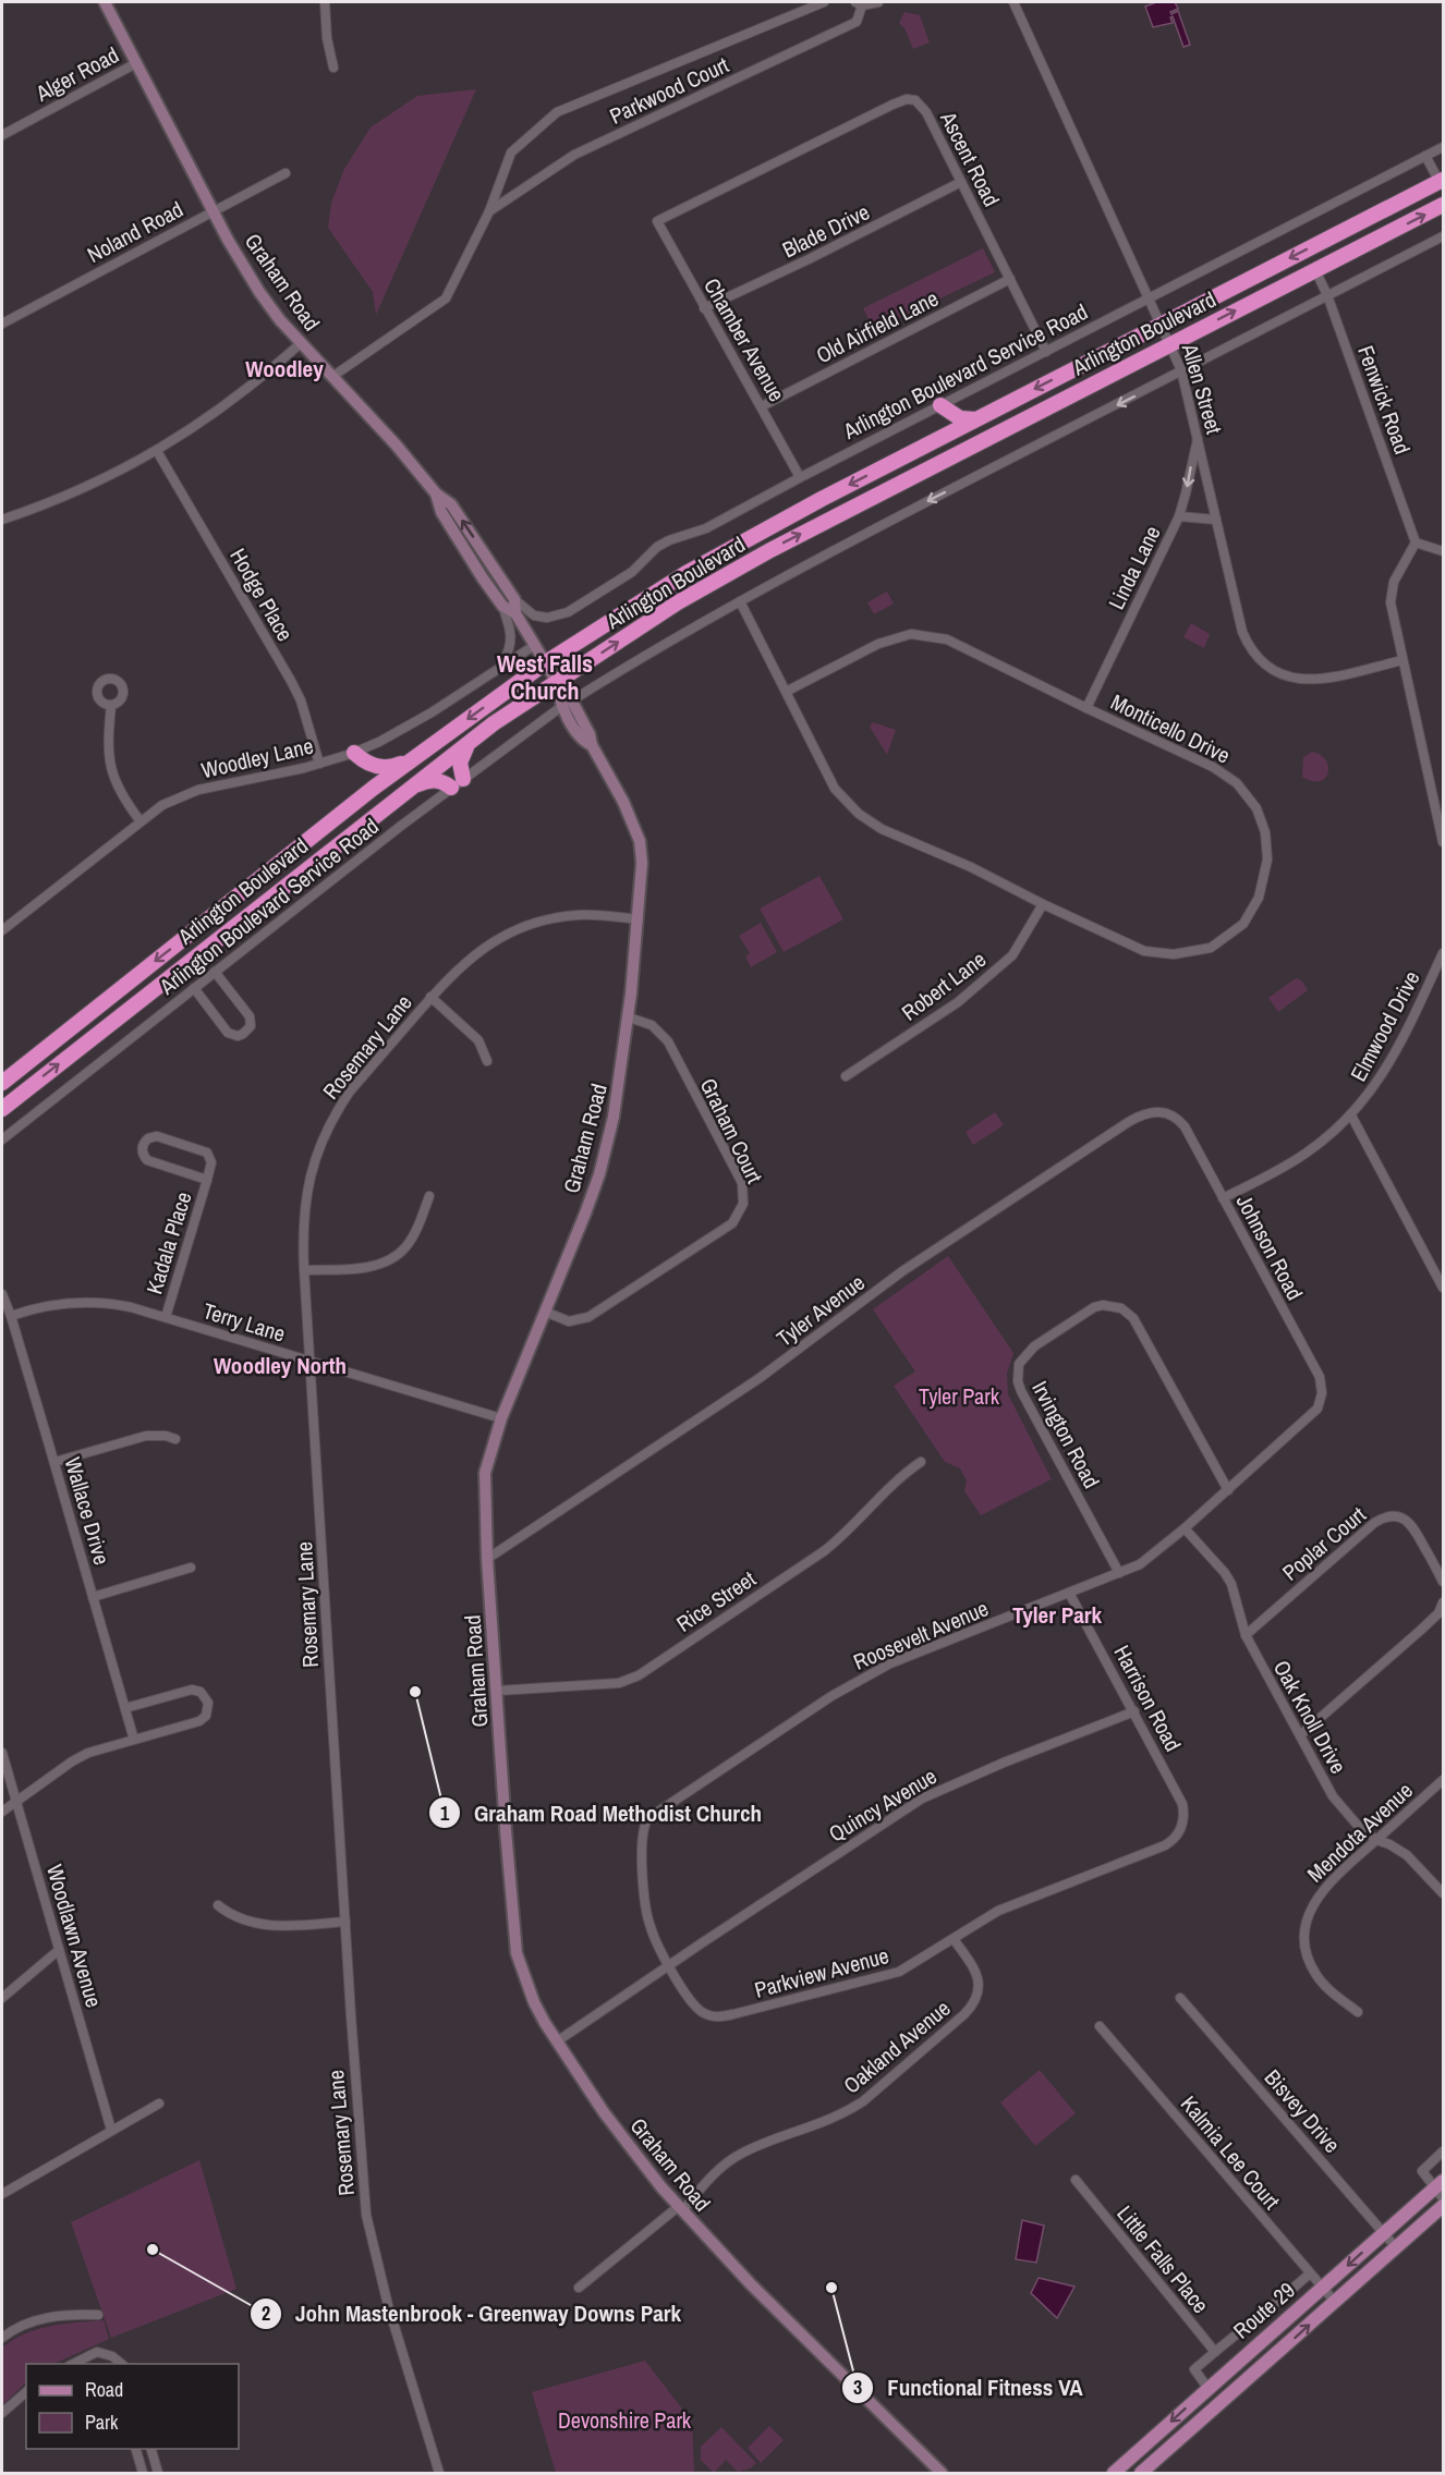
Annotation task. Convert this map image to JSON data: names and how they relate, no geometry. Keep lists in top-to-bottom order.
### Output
{
  "streets": {
    "highway": ["Arlington Boulevard"],
    "main road": ["Route 29"],
    "street": [
      "Alger Road",
      "Parkwood Court",
      "Ascent Road",
      "Blade Drive",
      "Noland Road",
      "Graham Road",
      "Old Airfield Lane",
      "Chamber Avenue",
      "Arlington Boulevard Service Road",
      "Allen Street",
      "Fenwick Road",
      "Linda Lane",
      "Hodge Place",
      "Monticello Drive",
      "Woodley Lane",
      "Robert Lane",
      "Elmwood Drive",
      "Rosemary Lane",
      "Graham Court",
      "Kadala Place",
      "Johnson Road",
      "Tyler Avenue",
      "Terry Lane",
      "Irvington Road",
      "Wallace Drive",
      "Poplar Court",
      "Rice Street",
      "Roosevelt Avenue",
      "Harrison Road",
      "Oak Knoll Drive",
      "Quincy Avenue",
      "Mendota Avenue",
      "Woodlawn Avenue",
      "Parkview Avenue",
      "Oakland Avenue",
      "Bisvey Drive",
      "Kalmia Lee Court",
      "Little Falls Place"
    ]
  },
  "crossings": [
    ["Alger Road", "Graham Road"],
    ["Parkwood Court", "Graham Road"],
    ["Ascent Road", "Blade Drive"],
    ["Ascent Road", "Old Airfield Lane"],
    ["Ascent Road", "Chamber Avenue"],
    ["Ascent Road", "Arlington Boulevard Service Road"],
    ["Blade Drive", "Chamber Avenue"],
    ["Noland Road", "Graham Road"],
    ["Graham Road", "Arlington Boulevard"],
    ["Graham Road", "Arlington Boulevard Service Road"],
    ["Graham Road", "Woodley Lane"],
    ["Graham Road", "Rosemary Lane"],
    ["Graham Road", "Graham Court"],
    ["Graham Road", "Tyler Avenue"],
    ["Graham Road", "Terry Lane"],
    ["Graham Road", "Rice Street"],
    ["Graham Road", "Oakland Avenue"],
    ["Old Airfield Lane", "Chamber Avenue"],
    ["Arlington Boulevard", "Allen Street"],
    ["Arlington Boulevard", "Fenwick Road"],
    ["Chamber Avenue", "Arlington Boulevard Service Road"],
    ["Arlington Boulevard Service Road", "Allen Street"],
    ["Arlington Boulevard Service Road", "Fenwick Road"],
    ["Arlington Boulevard Service Road", "Monticello Drive"],
    ["Allen Street", "Linda Lane"],
    ["Linda Lane", "Monticello Drive"],
    ["Hodge Place", "Woodley Lane"],
    ["Monticello Drive", "Robert Lane"],
    ["Elmwood Drive", "Johnson Road"],
    ["Rosemary Lane", "Terry Lane"],
    ["Kadala Place", "Terry Lane"],
    ["Johnson Road", "Tyler Avenue"],
    ["Johnson Road", "Roosevelt Avenue"],
    ["Terry Lane", "Wallace Drive"],
    ["Irvington Road", "Roosevelt Avenue"],
    ["Poplar Court", "Oak Knoll Drive"],
    ["Roosevelt Avenue", "Harrison Road"],
    ["Roosevelt Avenue", "Oak Knoll Drive"],
    ["Roosevelt Avenue", "Quincy Avenue"],
    ["Roosevelt Avenue", "Parkview Avenue"],
    ["Harrison Road", "Quincy Avenue"],
    ["Harrison Road", "Parkview Avenue"],
    ["Oak Knoll Drive", "Mendota Avenue"],
    ["Quincy Avenue", "Parkview Avenue"],
    ["Parkview Avenue", "Oakland Avenue"],
    ["Bisvey Drive", "Route 29"],
    ["Kalmia Lee Court", "Route 29"]
  ],
  "districts": [
    "Woodley",
    "West Falls Church",
    "Woodley North",
    "Tyler Park"
  ],
  "parks": ["Tyler Park", "Devonshire Park"],
  "places": ["Graham Road Methodist Church", "John Mastenbrook - Greenway Downs Park", "Functional Fitness VA"],
  "legend": ["Road", "Park"]
}
